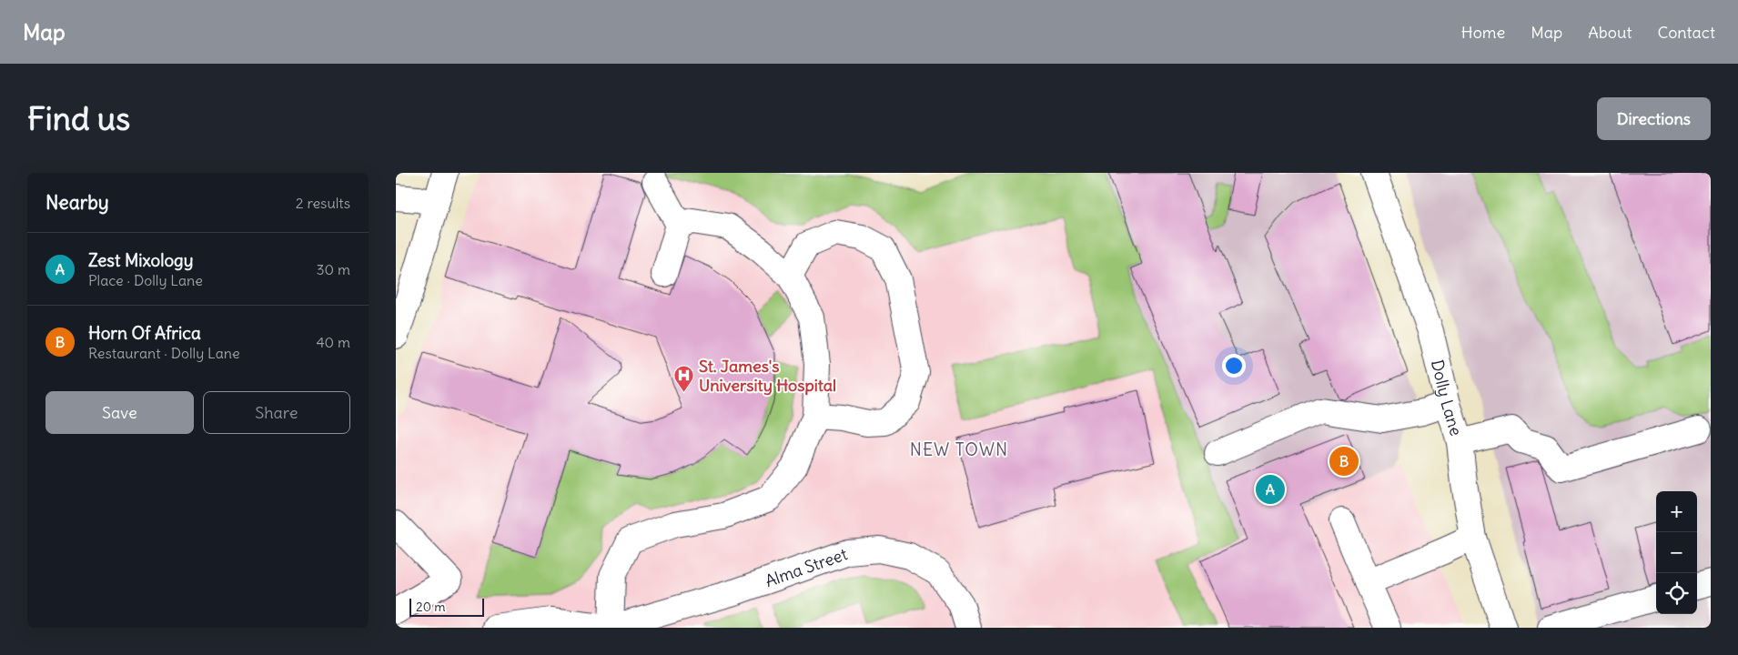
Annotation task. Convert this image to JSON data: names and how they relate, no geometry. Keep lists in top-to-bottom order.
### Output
{
  "streets": {
    "street": ["Dolly Lane", "Alma Street"]
  },
  "districts": ["NEW TOWN"],
  "places": {
    "hospital": ["St. James's University Hospital"]
  },
  "scale_bar": "20 m",
  "page": {
    "header": "Map",
    "nav": [
      "Home",
      "Map",
      "About",
      "Contact"
    ],
    "buttons": [
      "Directions",
      ["Save", "Share"]
    ],
    "title": "Find us",
    "heading": ["Nearby", "2 results"],
    "list": [
      {
        "mark": "A",
        "name": "Zest Mixology",
        "note": "Place · Dolly Lane",
        "value": "30 m"
      },
      {
        "mark": "B",
        "name": "Horn Of Africa",
        "note": "Restaurant · Dolly Lane",
        "value": "40 m"
      }
    ],
    "pins": ["B", "A"],
    "map_buttons": ["+", "−"],
    "scale": "20 m"
  }
}
